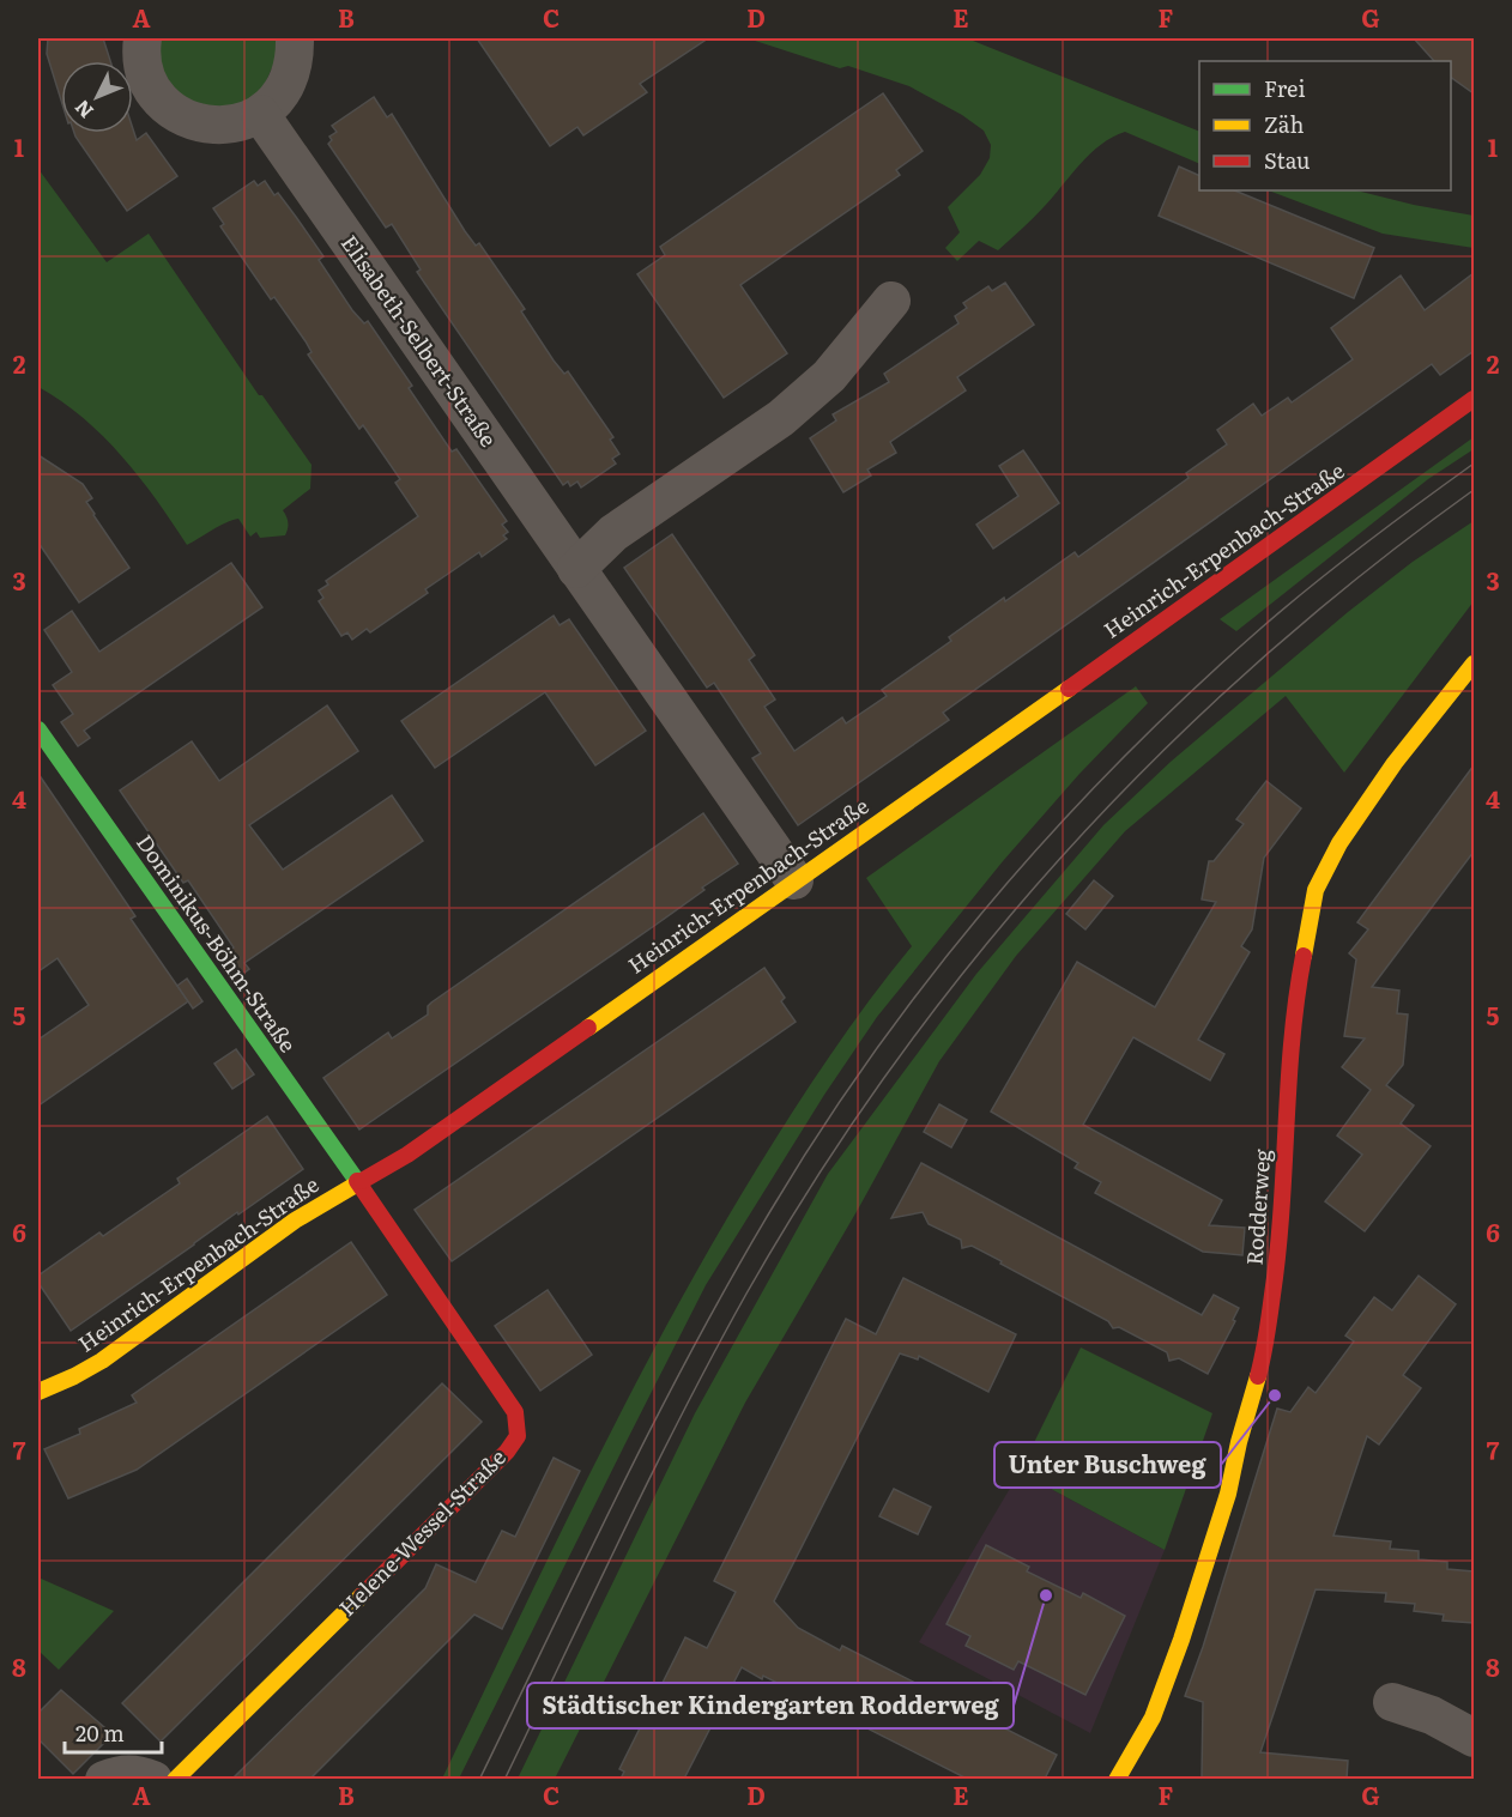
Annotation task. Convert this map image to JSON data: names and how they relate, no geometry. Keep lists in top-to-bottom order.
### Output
{
  "streets": {
    "street": [
      "Elisabeth-Selbert-Straße",
      "Heinrich-Erpenbach-Straße",
      "Dominikus-Böhm-Straße",
      "Rodderweg",
      "Helene-Wessel-Straße"
    ]
  },
  "crossings": [
    ["Elisabeth-Selbert-Straße", "Heinrich-Erpenbach-Straße"],
    ["Heinrich-Erpenbach-Straße", "Dominikus-Böhm-Straße"],
    ["Heinrich-Erpenbach-Straße", "Helene-Wessel-Straße"],
    ["Dominikus-Böhm-Straße", "Helene-Wessel-Straße"]
  ],
  "places": ["Unter Buschweg", "Städtischer Kindergarten Rodderweg"],
  "legend": ["Frei", "Zäh", "Stau"],
  "scale_bar": "20 m",
  "north": "bottom left",
  "grid": {
    "columns": [
      "A",
      "B",
      "C",
      "D",
      "E",
      "F",
      "G"
    ],
    "rows": [
      "1",
      "2",
      "3",
      "4",
      "5",
      "6",
      "7",
      "8"
    ]
  }
}
